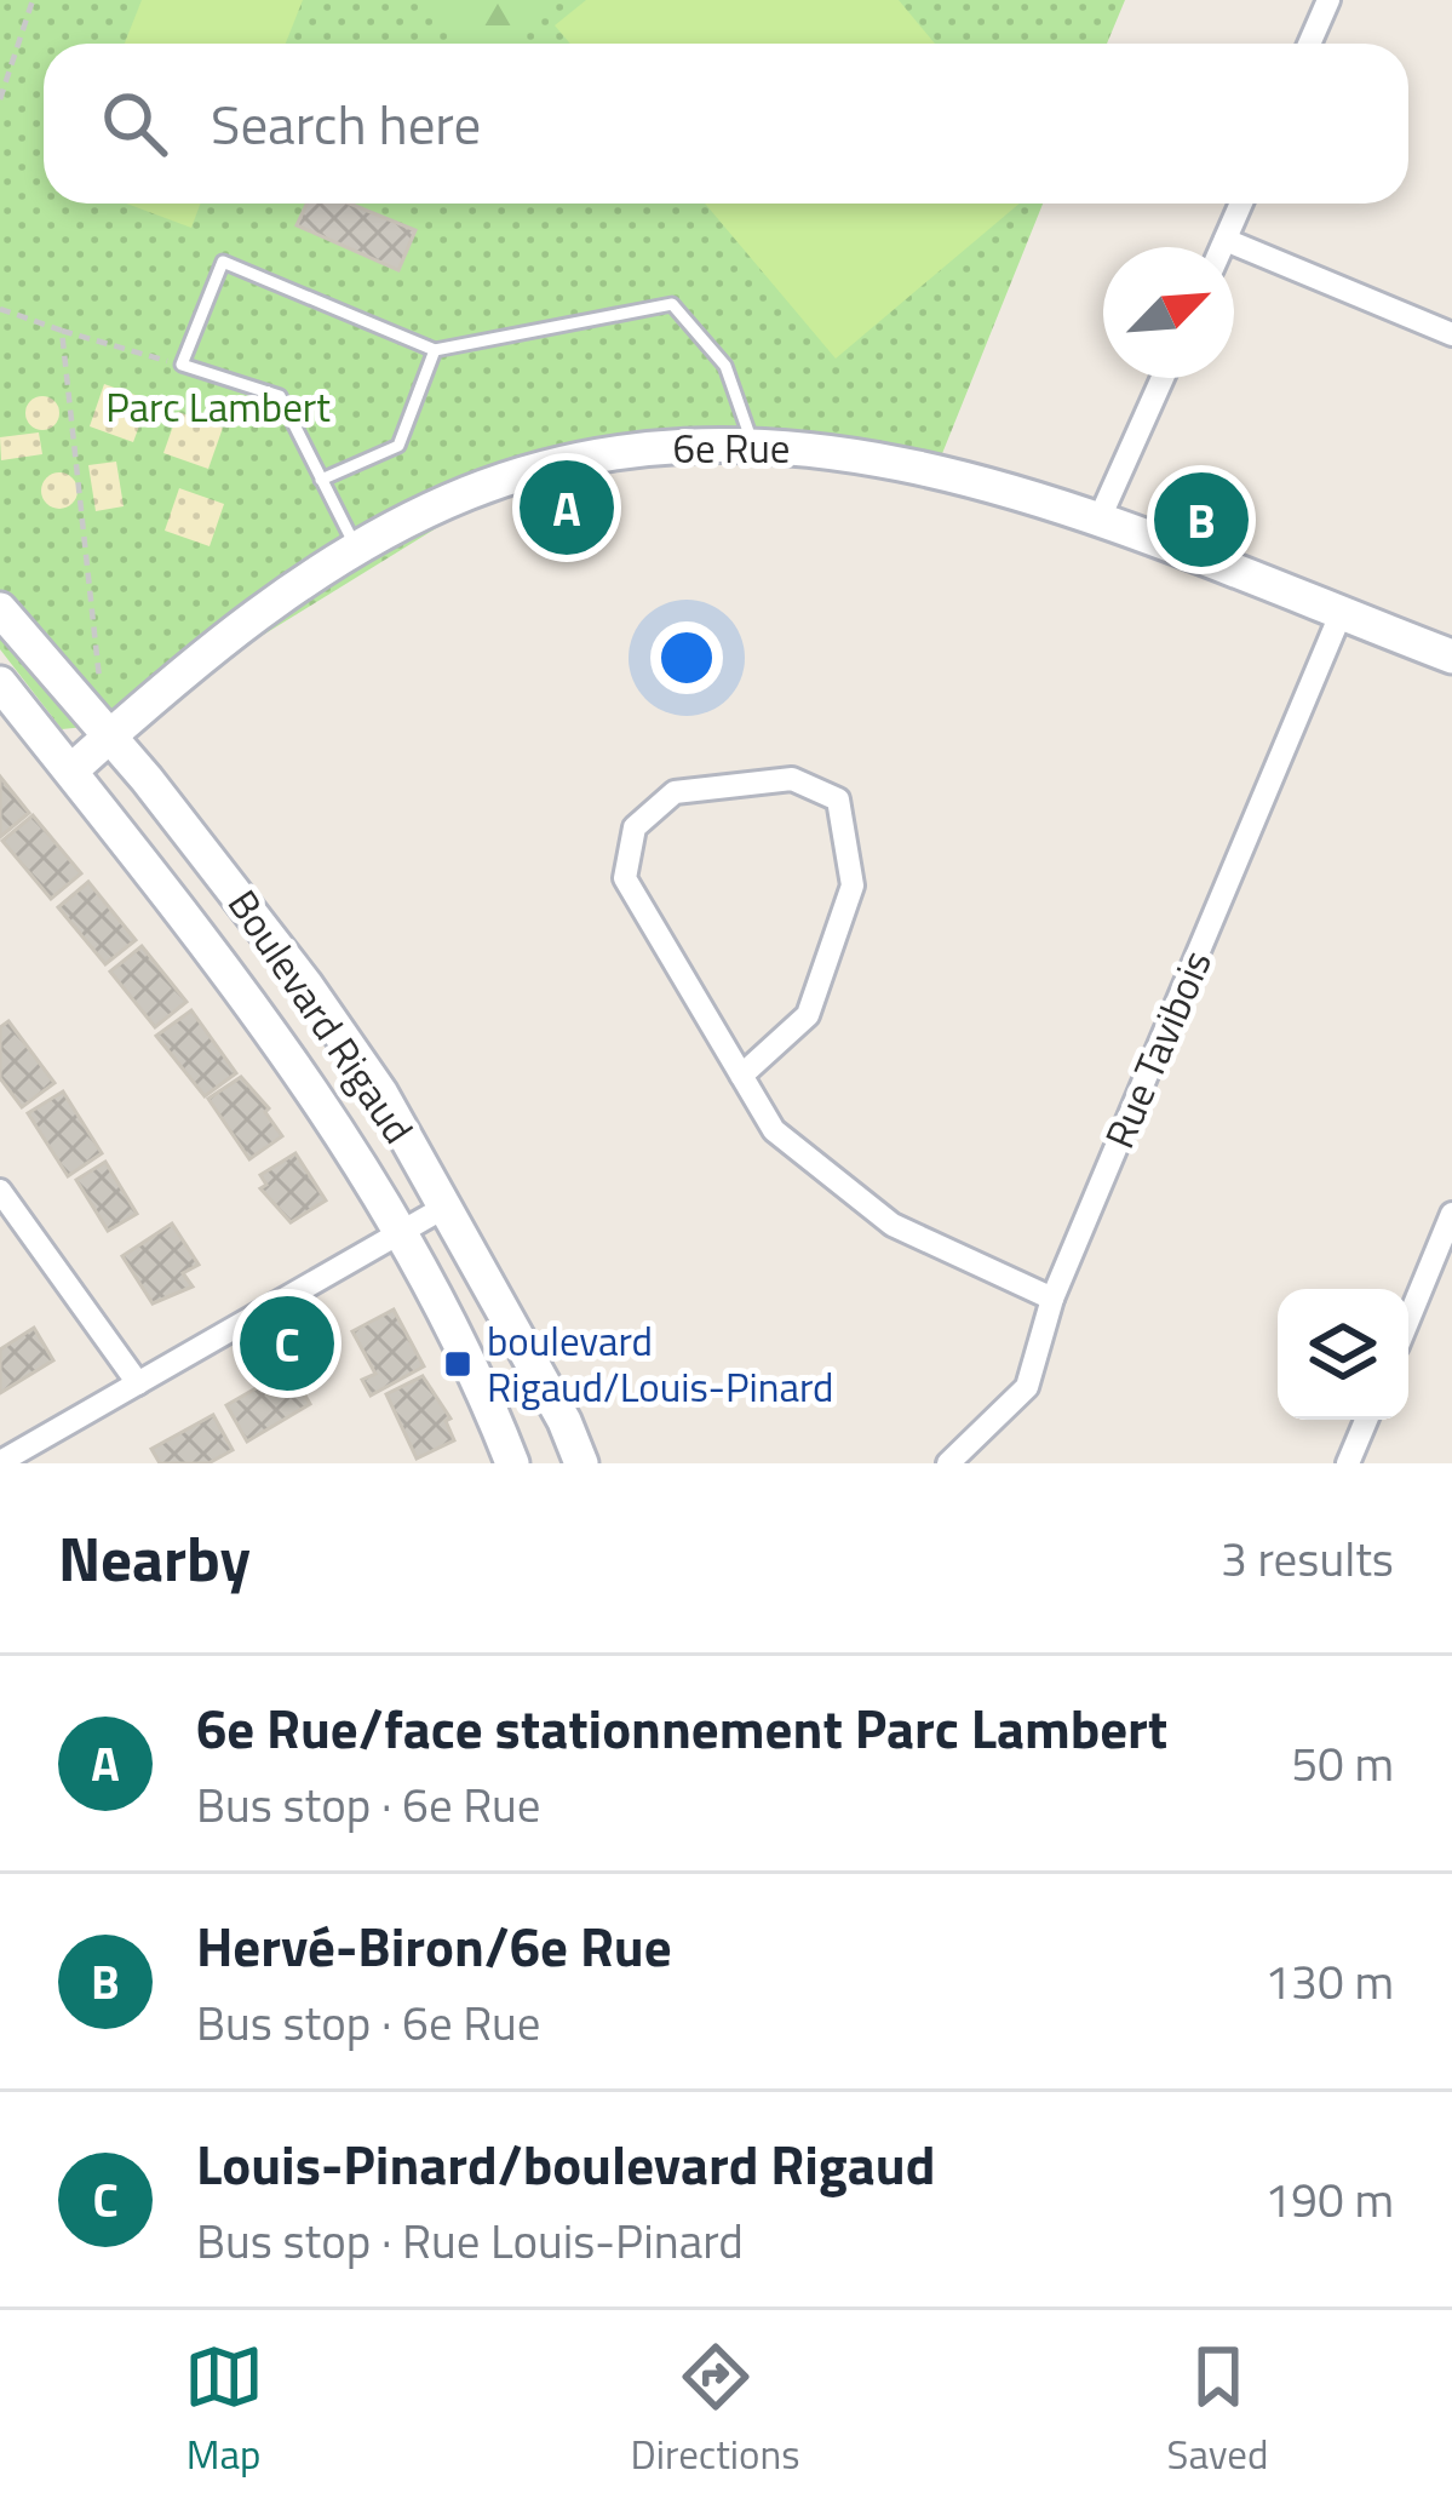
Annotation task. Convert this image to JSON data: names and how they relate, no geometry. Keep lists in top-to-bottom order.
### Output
{
  "streets": {
    "street": ["6e Rue", "Boulevard Rigaud", "Rue Tavibois"]
  },
  "crossings": [
    ["6e Rue", "Boulevard Rigaud"],
    ["6e Rue", "Rue Tavibois"]
  ],
  "parks": ["Parc Lambert"],
  "places": {
    "transit": ["boulevard Rigaud/Louis-Pinard"]
  },
  "north": "top right",
  "page": {
    "search": "Search here",
    "pins": ["A", "B", "C"],
    "heading": ["Nearby", "3 results"],
    "list": [
      {
        "mark": "A",
        "name": "6e Rue/face stationnement Parc Lambert",
        "note": "Bus stop · 6e Rue",
        "value": "50 m"
      },
      {
        "mark": "B",
        "name": "Hervé-Biron/6e Rue",
        "note": "Bus stop · 6e Rue",
        "value": "130 m"
      },
      {
        "mark": "C",
        "name": "Louis-Pinard/boulevard Rigaud",
        "note": "Bus stop · Rue Louis-Pinard",
        "value": "190 m"
      }
    ],
    "nav": ["Map", "Directions", "Saved"]
  }
}
